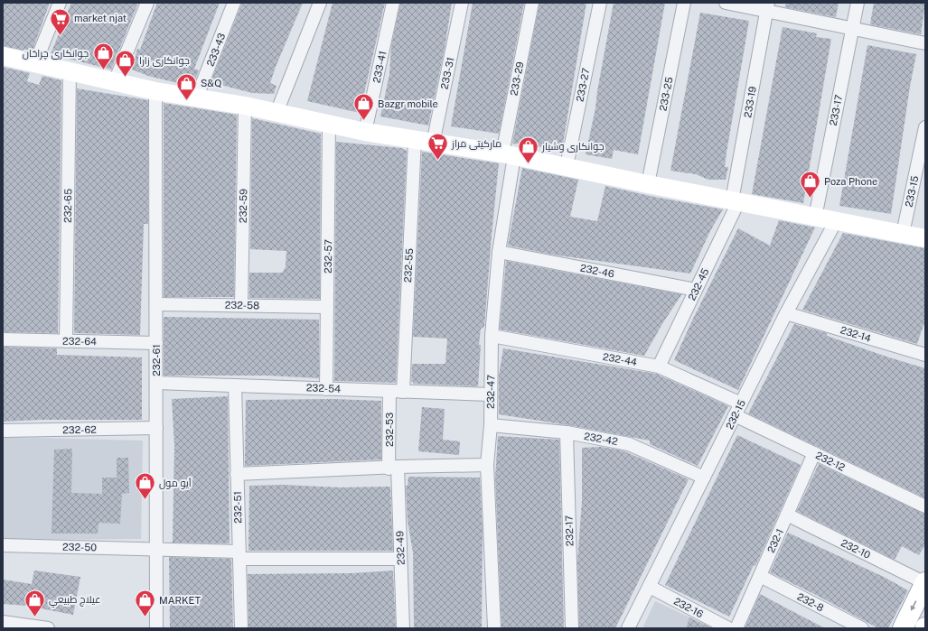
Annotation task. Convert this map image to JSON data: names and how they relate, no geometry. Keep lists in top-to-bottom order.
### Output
{
  "streets": {
    "street": [
      "233-43",
      "233-41",
      "233-31",
      "233-29",
      "233-27",
      "233-25",
      "233-19",
      "233-17",
      "233-15",
      "232-65",
      "232-59",
      "232-57",
      "232-55",
      "232-46",
      "232-45",
      "232-58",
      "232-14",
      "232-64",
      "232-44",
      "232-61",
      "232-54",
      "232-47",
      "232-15",
      "232-62",
      "232-53",
      "232-42",
      "232-12",
      "232-51",
      "232-17",
      "232-1",
      "232-50",
      "232-49",
      "232-10",
      "232-8",
      "232-16"
    ]
  },
  "crossings": [
    ["233-29", "232-47"],
    ["233-19", "232-45"],
    ["232-65", "232-64"],
    ["232-59", "232-58"],
    ["232-57", "232-58"],
    ["232-57", "232-54"],
    ["232-55", "232-54"],
    ["232-46", "232-45"],
    ["232-46", "232-47"],
    ["232-45", "232-44"],
    ["232-58", "232-61"],
    ["232-14", "232-15"],
    ["232-64", "232-61"],
    ["232-44", "232-47"],
    ["232-44", "232-15"],
    ["232-61", "232-54"],
    ["232-61", "232-62"],
    ["232-61", "232-50"],
    ["232-54", "232-47"],
    ["232-54", "232-53"],
    ["232-54", "232-51"],
    ["232-47", "232-42"],
    ["232-15", "232-42"],
    ["232-15", "232-12"],
    ["232-15", "232-16"],
    ["232-53", "232-49"],
    ["232-42", "232-17"],
    ["232-12", "232-1"],
    ["232-51", "232-50"],
    ["232-1", "232-10"],
    ["232-1", "232-8"],
    ["232-50", "232-49"]
  ],
  "places": {
    "supermarket": ["market njat", "مارکیتی مراز"],
    "shop": [
      "جوانکاری چراخان",
      "جوانکاری زارا",
      "S&Q",
      "Bazgr mobile",
      "جوانکاری وشیار",
      "Poza Phone",
      "آيو مول",
      "عیلاج طبيعي",
      "MARKET"
    ]
  }
}
